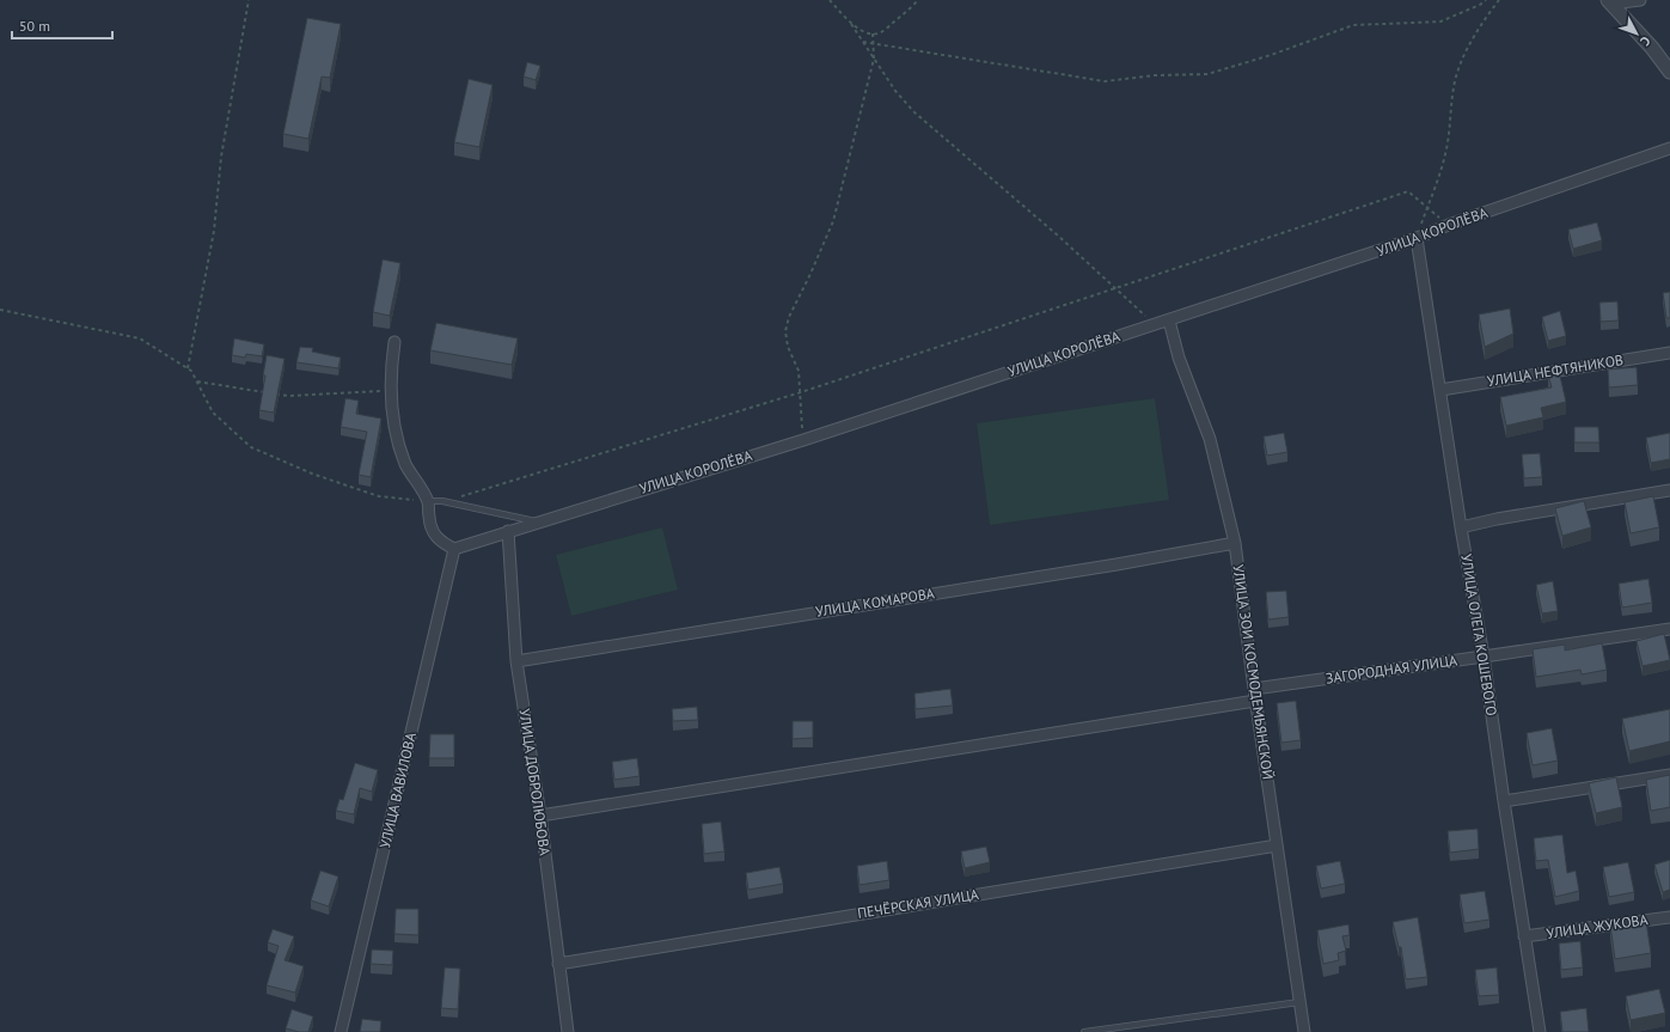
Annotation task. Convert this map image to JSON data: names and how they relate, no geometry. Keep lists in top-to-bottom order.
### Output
{
  "streets": {
    "street": [
      "УЛИЦА КОРОЛЁВА",
      "УЛИЦА НЕФТЯНИКОВ",
      "УЛИЦА КОМАРОВА",
      "УЛИЦА ОЛЕГА КОШЕВОГО",
      "ЗАГОРОДНАЯ УЛИЦА",
      "УЛИЦА ЗОИ КОСМОДЕМЬЯНСКОЙ",
      "УЛИЦА ДОБРОЛЮБОВА",
      "УЛИЦА ВАВИЛОВА",
      "ПЕЧЁРСКАЯ УЛИЦА",
      "УЛИЦА ЖУКОВА"
    ]
  },
  "crossings": [
    ["УЛИЦА КОРОЛЁВА", "УЛИЦА ОЛЕГА КОШЕВОГО"],
    ["УЛИЦА КОРОЛЁВА", "УЛИЦА ЗОИ КОСМОДЕМЬЯНСКОЙ"],
    ["УЛИЦА КОРОЛЁВА", "УЛИЦА ДОБРОЛЮБОВА"],
    ["УЛИЦА КОРОЛЁВА", "УЛИЦА ВАВИЛОВА"],
    ["УЛИЦА НЕФТЯНИКОВ", "УЛИЦА ОЛЕГА КОШЕВОГО"],
    ["УЛИЦА КОМАРОВА", "УЛИЦА ЗОИ КОСМОДЕМЬЯНСКОЙ"],
    ["УЛИЦА КОМАРОВА", "УЛИЦА ДОБРОЛЮБОВА"],
    ["УЛИЦА ОЛЕГА КОШЕВОГО", "ЗАГОРОДНАЯ УЛИЦА"],
    ["УЛИЦА ОЛЕГА КОШЕВОГО", "УЛИЦА ЖУКОВА"],
    ["ЗАГОРОДНАЯ УЛИЦА", "УЛИЦА ЗОИ КОСМОДЕМЬЯНСКОЙ"],
    ["УЛИЦА ЗОИ КОСМОДЕМЬЯНСКОЙ", "ПЕЧЁРСКАЯ УЛИЦА"],
    ["УЛИЦА ДОБРОЛЮБОВА", "ПЕЧЁРСКАЯ УЛИЦА"]
  ],
  "scale_bar": "50 m",
  "north": "bottom right"
}
